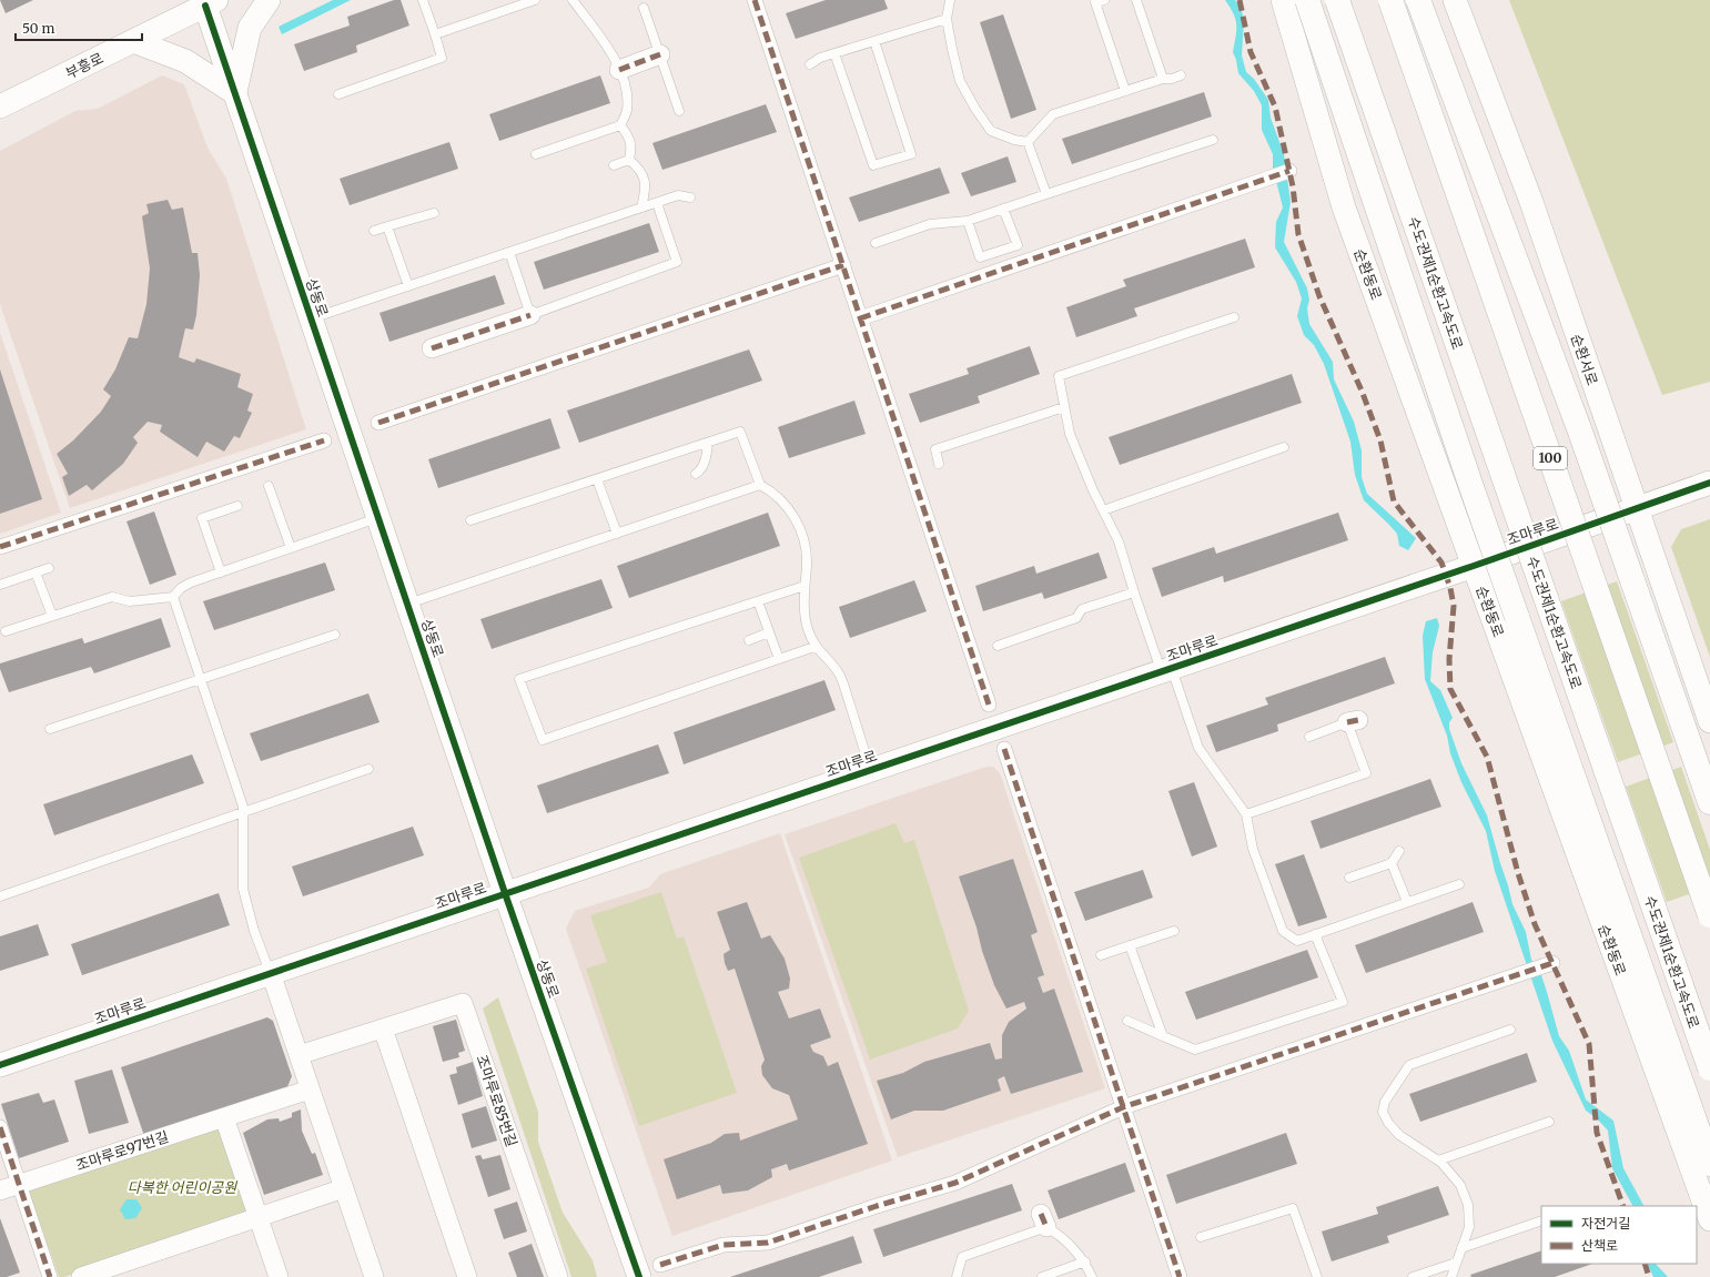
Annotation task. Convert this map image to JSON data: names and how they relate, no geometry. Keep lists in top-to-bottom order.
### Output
{
  "streets": {
    "highway": ["수도권제1순환고속도로", "100"],
    "street": [
      "부흥로",
      "순환동로",
      "상동로",
      "순환서로",
      "조마루로",
      "조마루로85번길",
      "조마루로97번길"
    ]
  },
  "crossings": [
    ["부흥로", "상동로"],
    ["순환동로", "조마루로"],
    ["상동로", "조마루로"],
    ["순환서로", "조마루로"]
  ],
  "parks": ["다복한 어린이공원"],
  "legend": ["자전거길", "산책로"],
  "scale_bar": "50 m"
}
